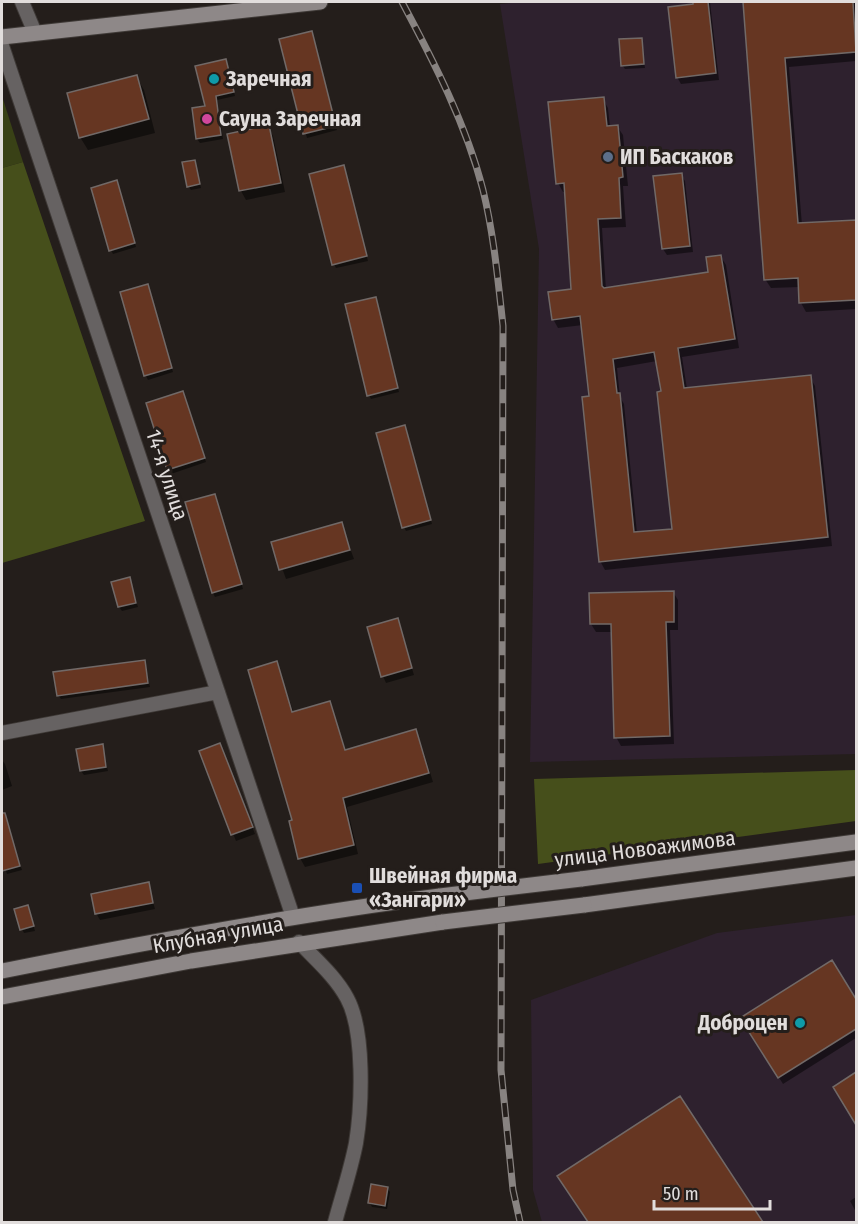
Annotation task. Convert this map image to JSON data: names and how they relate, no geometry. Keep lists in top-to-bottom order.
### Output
{
  "streets": {
    "main road": ["улица Новоажимова", "Клубная улица"],
    "street": ["14-я улица"]
  },
  "crossings": [
    ["14-я улица", "Клубная улица"],
    ["улица Новоажимова", "Клубная улица"]
  ],
  "places": {
    "other": [
      "Заречная",
      "Сауна Заречная",
      "ИП Баскаков",
      "Доброцен"
    ],
    "transit": ["Швейная фирма «Зангари»"]
  },
  "scale_bar": "50 m"
}
